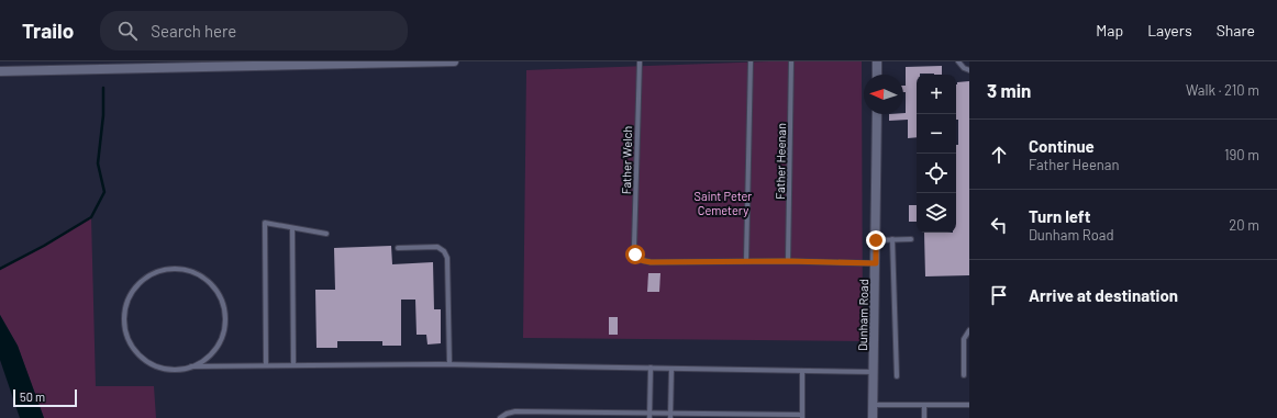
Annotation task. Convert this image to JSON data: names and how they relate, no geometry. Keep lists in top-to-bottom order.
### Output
{
  "streets": {
    "street": ["Dunham Road"],
    "lane": ["Father Welch", "Father Heenan"]
  },
  "parks": ["Saint Peter Cemetery"],
  "scale_bar": "50 m",
  "north": "left",
  "page": {
    "header": "Trailo",
    "search": "Search here",
    "nav": ["Map", "Layers", "Share"],
    "heading": ["3 min", "Walk · 210 m"],
    "map_buttons": ["+", "−"],
    "list": [
      ["Continue", "Father Heenan", "190 m"],
      ["Turn left", "Dunham Road", "20 m"],
      "Arrive at destination"
    ],
    "scale": "50 m"
  }
}
